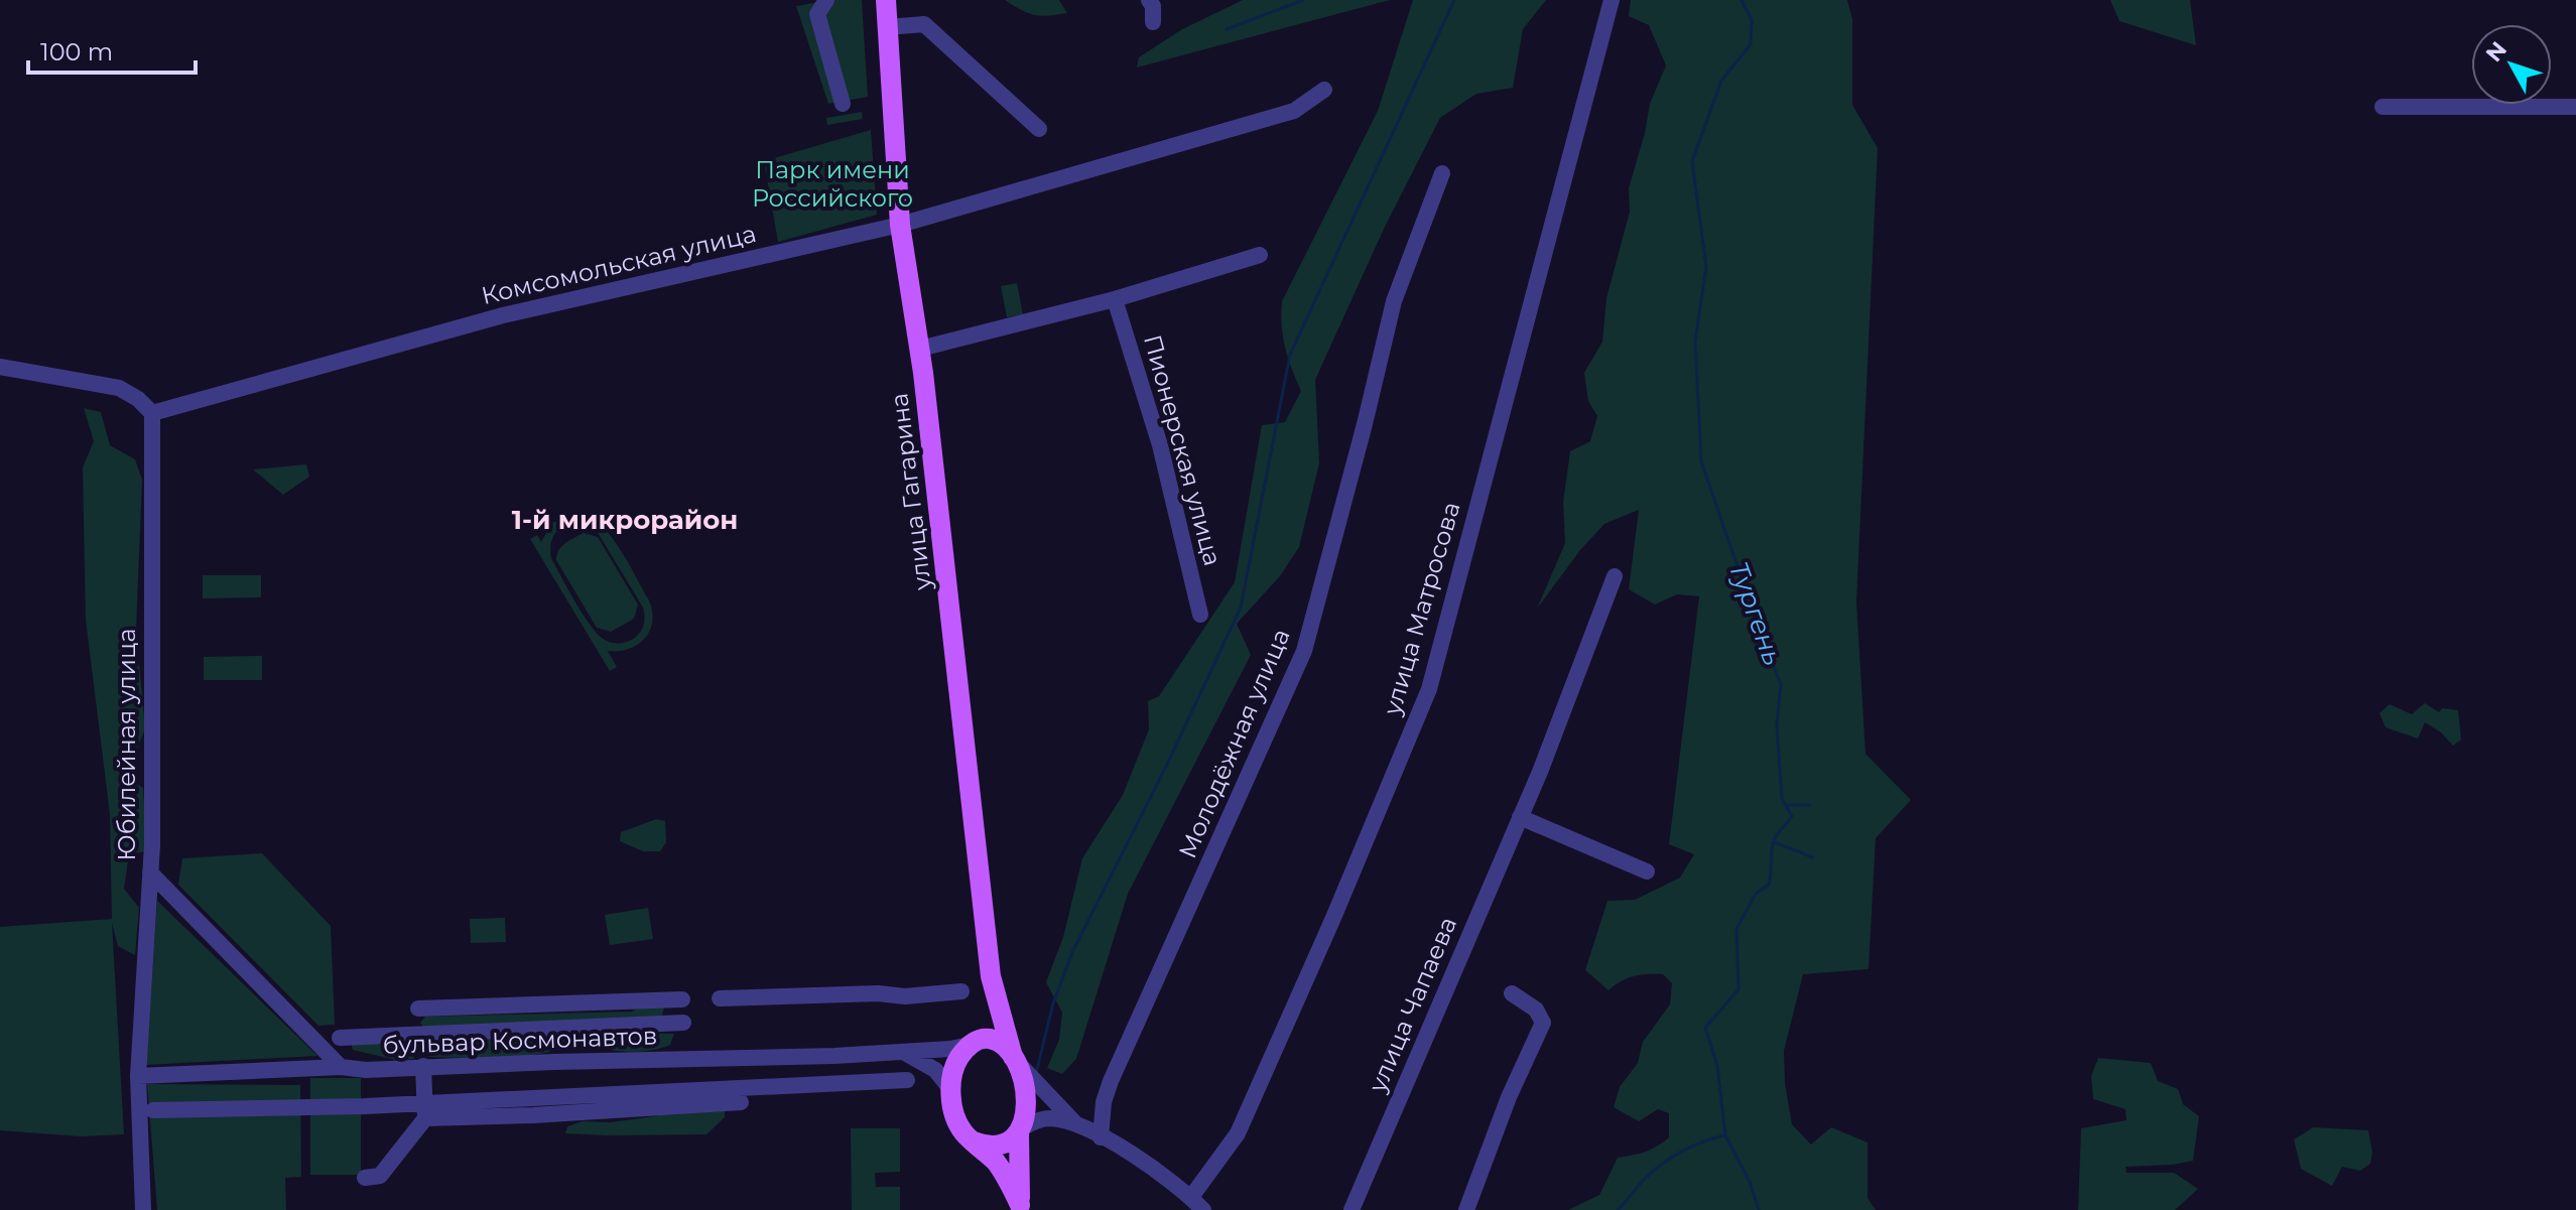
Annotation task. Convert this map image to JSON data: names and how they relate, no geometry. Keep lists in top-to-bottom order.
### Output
{
  "streets": {
    "main road": ["улица Гагарина"],
    "street": [
      "Комсомольская улица",
      "Пионерская улица",
      "улица Матросова",
      "Молодёжная улица",
      "Юбилейная улица",
      "улица Чапаева",
      "бульвар Космонавтов"
    ]
  },
  "crossings": [
    ["Комсомольская улица", "улица Гагарина"],
    ["Комсомольская улица", "Юбилейная улица"],
    ["улица Гагарина", "улица Матросова"],
    ["улица Гагарина", "Молодёжная улица"],
    ["улица Гагарина", "бульвар Космонавтов"],
    ["Юбилейная улица", "бульвар Космонавтов"]
  ],
  "districts": ["1-й микрорайон"],
  "water": ["Тургень"],
  "parks": ["Парк имени Российского"],
  "scale_bar": "100 m",
  "north": "top left"
}
